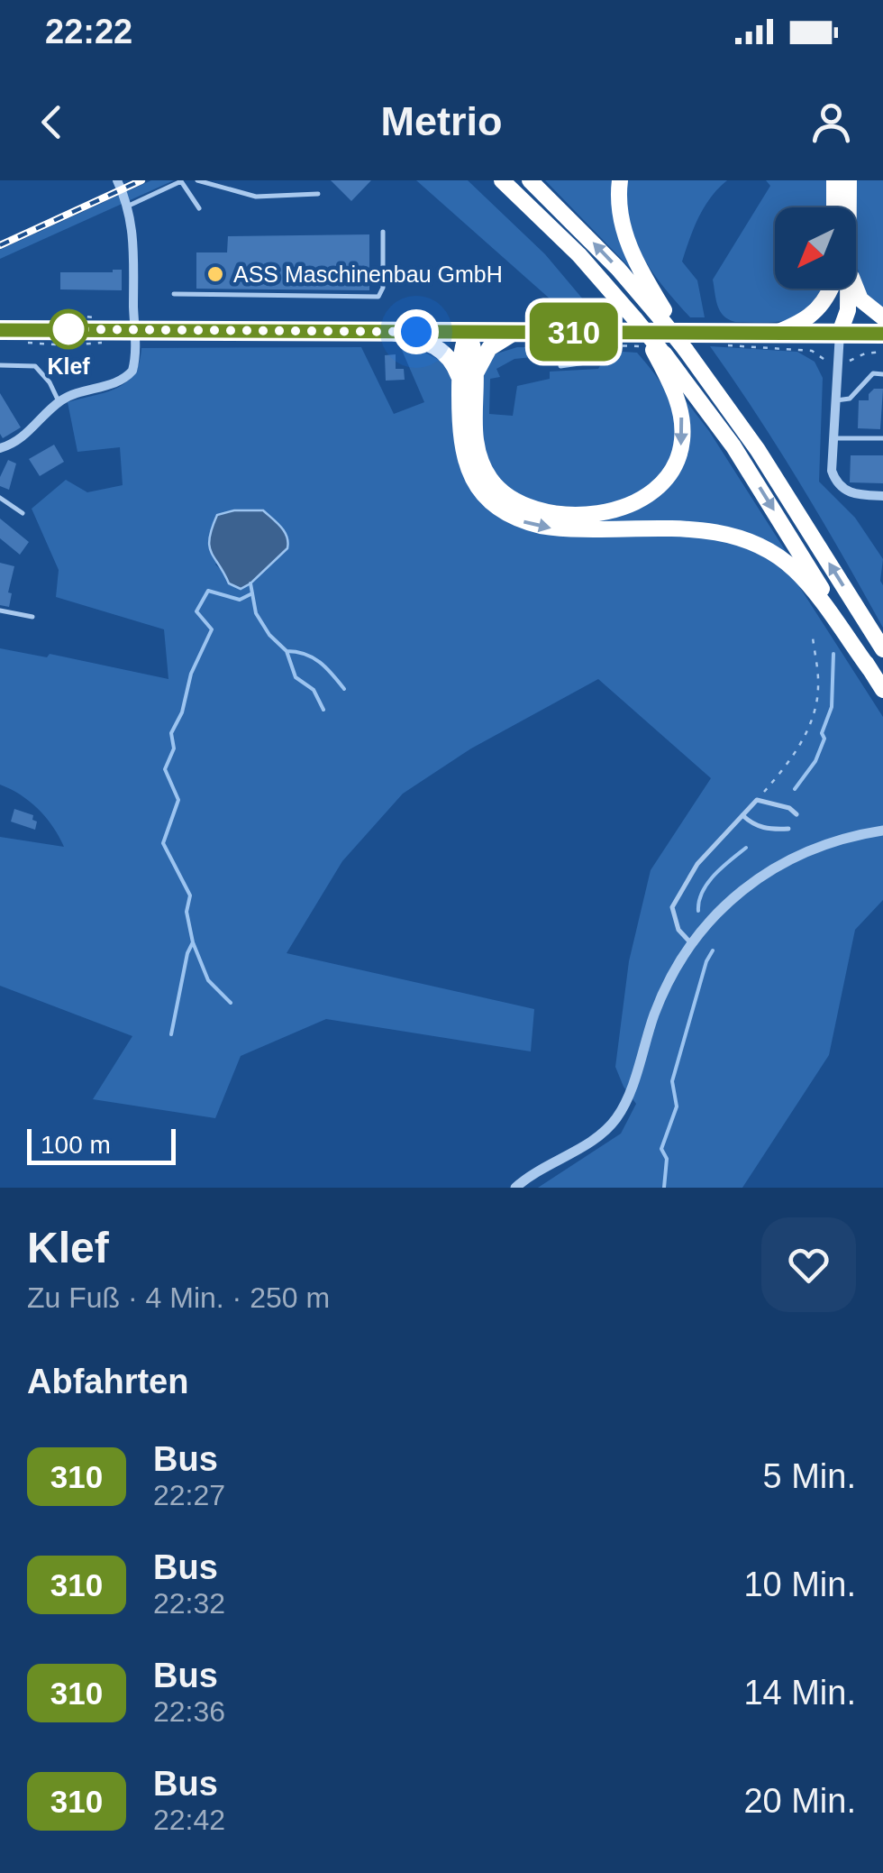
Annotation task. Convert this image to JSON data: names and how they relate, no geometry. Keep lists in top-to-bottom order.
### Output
{
  "places": ["ASS Maschinenbau GmbH", "Klef"],
  "lines": ["bus line 310"],
  "scale_bar": "100 m",
  "north": "bottom left",
  "page": {
    "status": "22:22",
    "header": "Metrio",
    "on_map": "310",
    "scale": "100 m",
    "heading": [
      ["Klef", "Zu Fuß · 4 Min. · 250 m"],
      "Abfahrten"
    ],
    "list": [
      {
        "mark": "310",
        "name": "Bus",
        "note": "22:27",
        "value": "5 Min."
      },
      {
        "mark": "310",
        "name": "Bus",
        "note": "22:32",
        "value": "10 Min."
      },
      {
        "mark": "310",
        "name": "Bus",
        "note": "22:36",
        "value": "14 Min."
      },
      {
        "mark": "310",
        "name": "Bus",
        "note": "22:42",
        "value": "20 Min."
      }
    ]
  }
}
